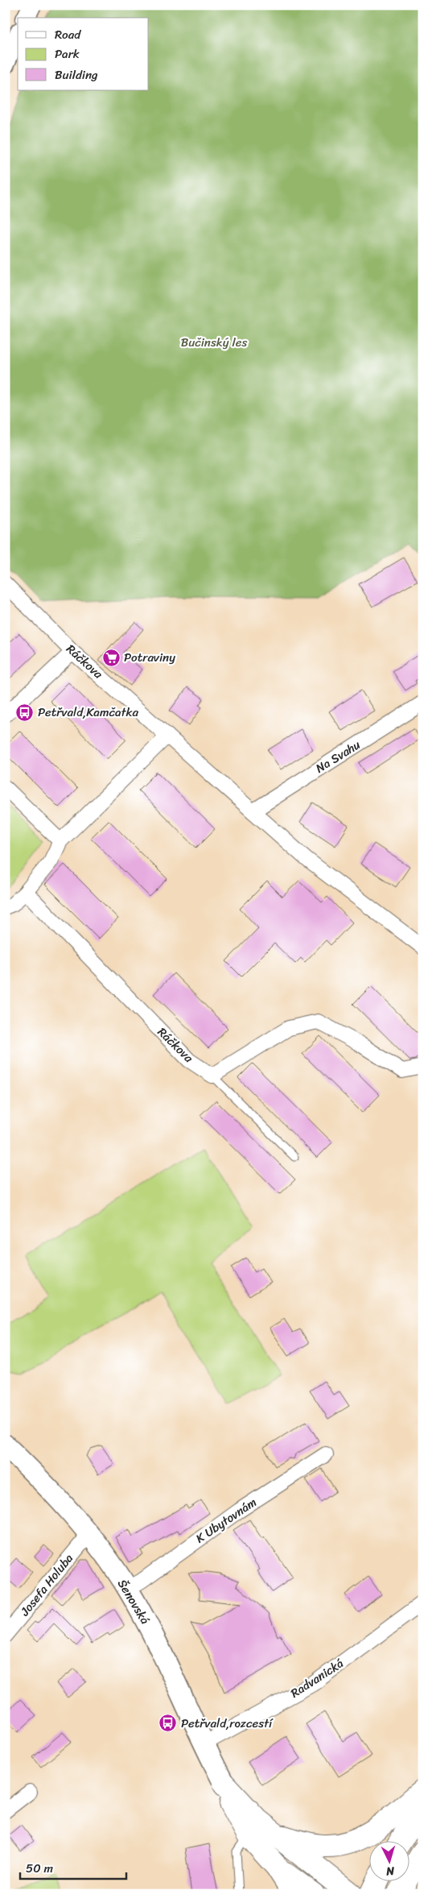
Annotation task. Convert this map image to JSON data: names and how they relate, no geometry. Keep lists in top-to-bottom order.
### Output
{
  "streets": {
    "main road": ["Šenovská"],
    "street": [
      "Ráčkova",
      "Na Svahu",
      "K Ubytovnám",
      "Josefa Holuba",
      "Radvanická"
    ]
  },
  "crossings": [
    ["Ráčkova", "Na Svahu"],
    ["K Ubytovnám", "Šenovská"],
    ["Josefa Holuba", "Šenovská"],
    ["Šenovská", "Radvanická"]
  ],
  "parks": ["Bučinský les"],
  "places": {
    "supermarket": ["Potraviny"],
    "bus stop": ["Petřvald,Kamčatka", "Petřvald,rozcestí"]
  },
  "legend": ["Road", "Park", "Building"],
  "scale_bar": "50 m",
  "north": "bottom"
}
